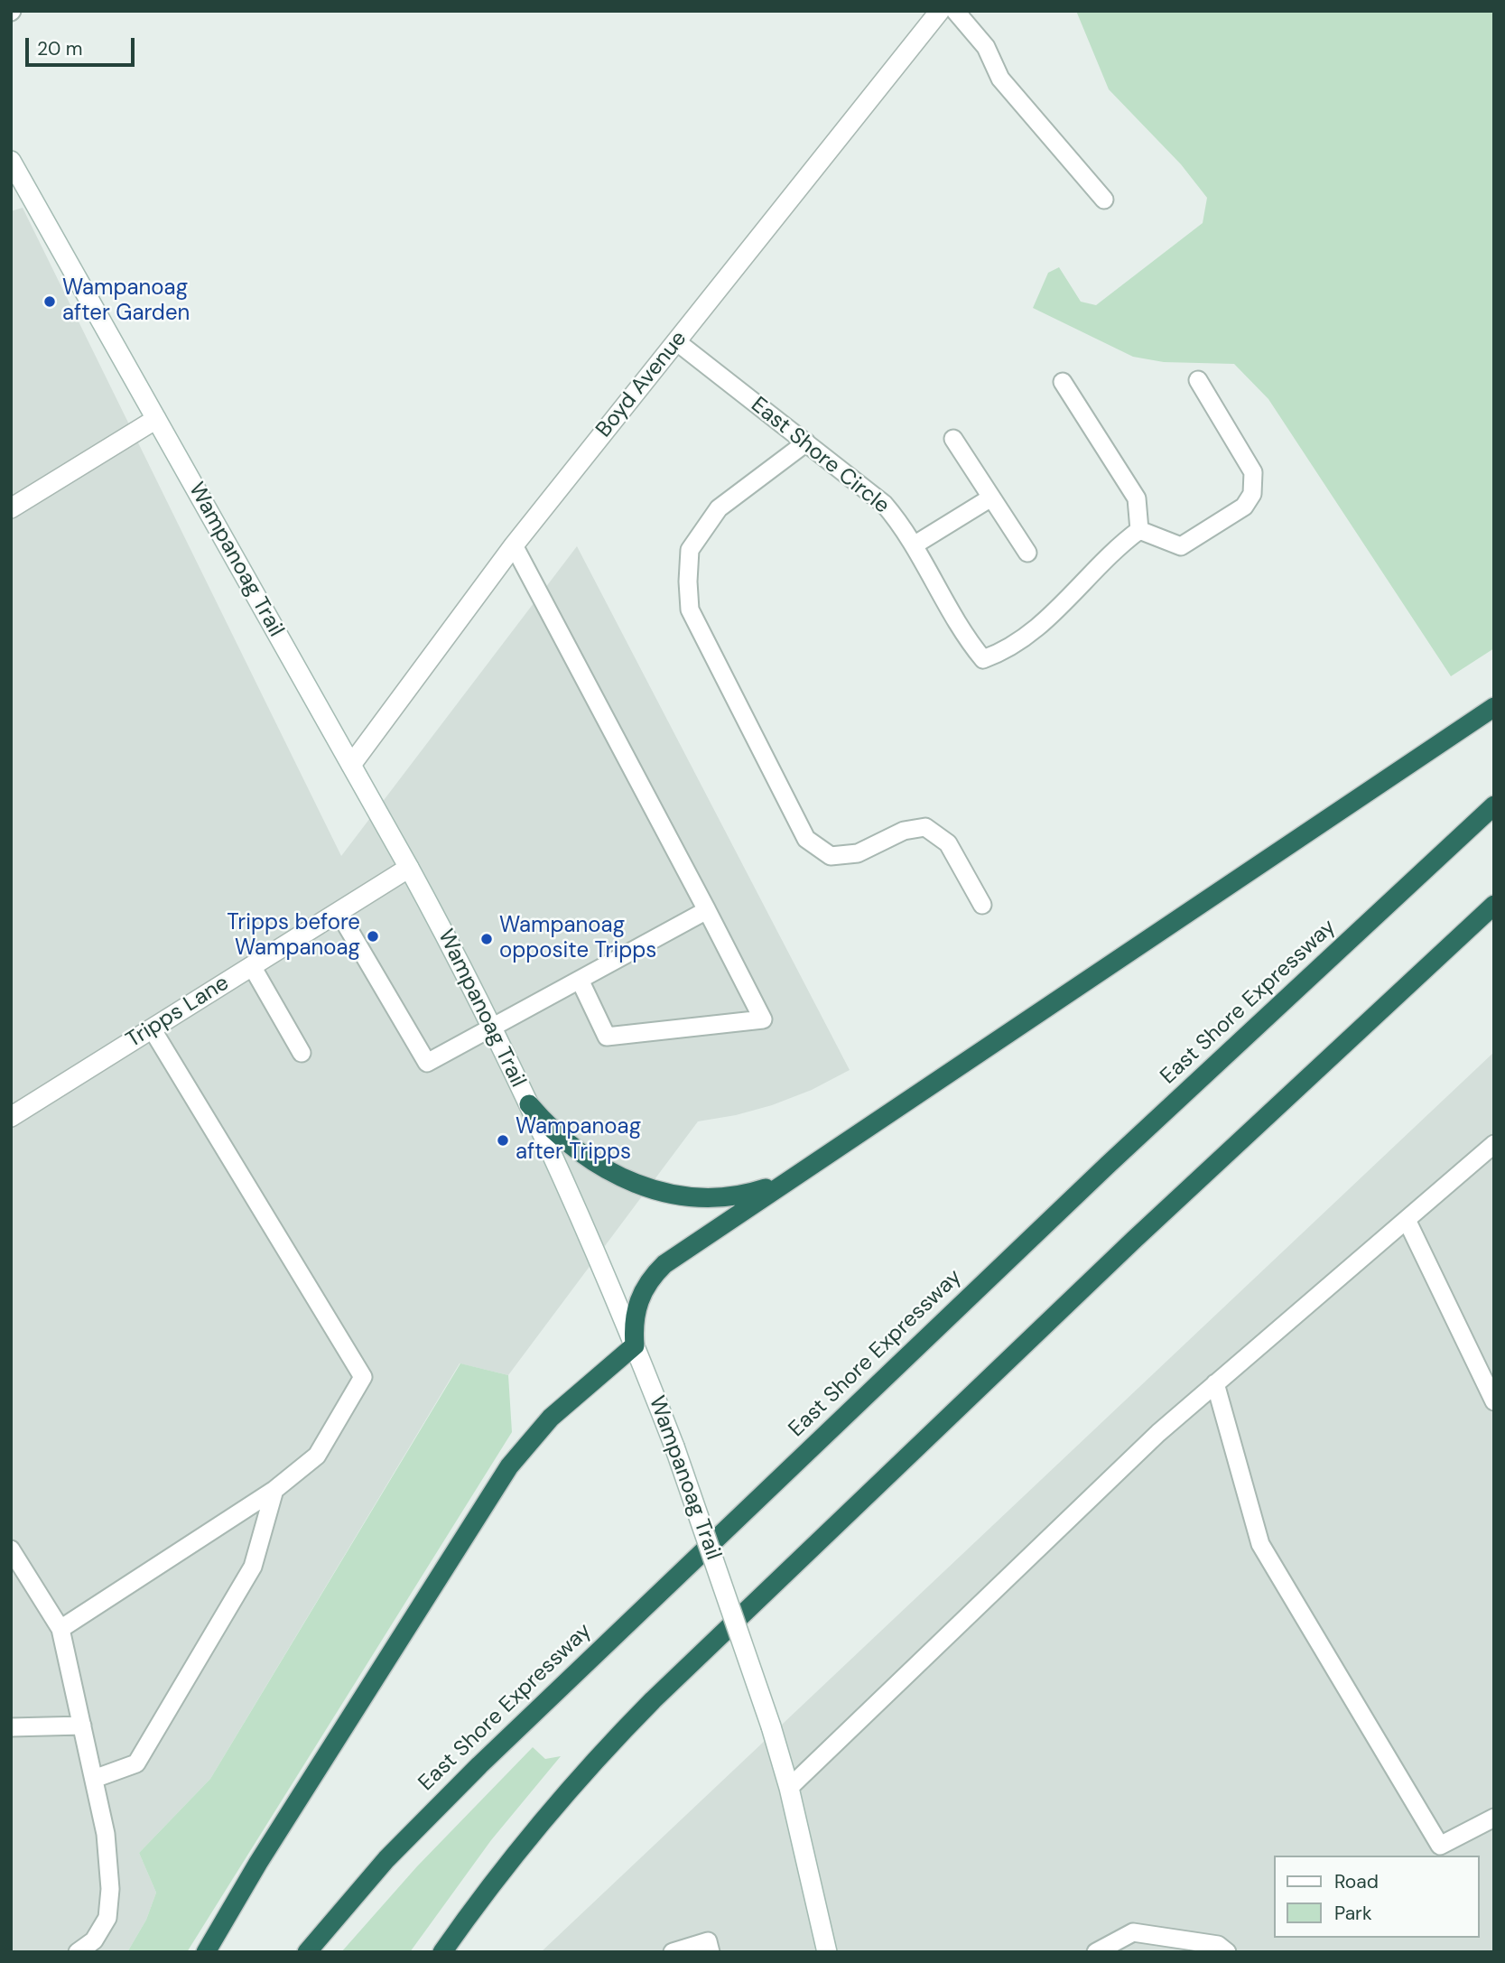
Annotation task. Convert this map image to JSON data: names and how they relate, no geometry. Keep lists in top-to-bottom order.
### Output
{
  "streets": {
    "highway": ["East Shore Expressway"],
    "main road": ["Boyd Avenue", "Wampanoag Trail", "Tripps Lane"],
    "lane": ["East Shore Circle"]
  },
  "crossings": [
    ["Boyd Avenue", "East Shore Circle"],
    ["Boyd Avenue", "Wampanoag Trail"],
    ["Wampanoag Trail", "Tripps Lane"]
  ],
  "places": [
    "Wampanoag after Garden",
    "Tripps before Wampanoag",
    "Wampanoag opposite Tripps",
    "Wampanoag after Tripps"
  ],
  "legend": ["Road", "Park"],
  "scale_bar": "20 m"
}
